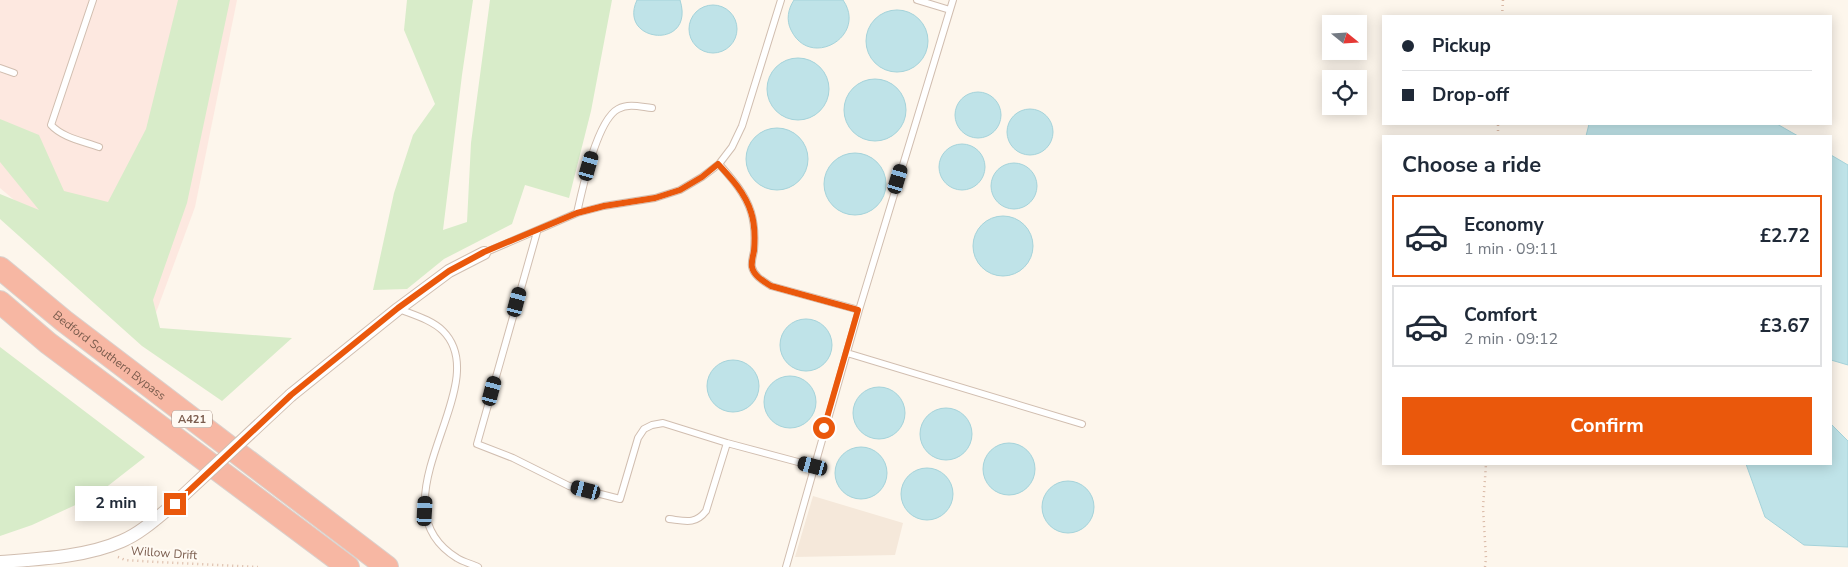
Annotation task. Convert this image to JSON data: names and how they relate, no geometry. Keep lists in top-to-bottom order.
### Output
{
  "streets": {
    "highway": ["Bedford Southern Bypass", "A421"],
    "path": ["Willow Drift"]
  },
  "north": "right",
  "page": {
    "banner": ["Pickup", "Drop-off"],
    "heading": "Choose a ride",
    "list": [
      {
        "name": "Economy",
        "note": "1 min · 09:11",
        "value": "£2.72"
      },
      {
        "name": "Comfort",
        "note": "2 min · 09:12",
        "value": "£3.67"
      }
    ],
    "buttons": "Confirm",
    "bubble": "2 min"
  }
}
